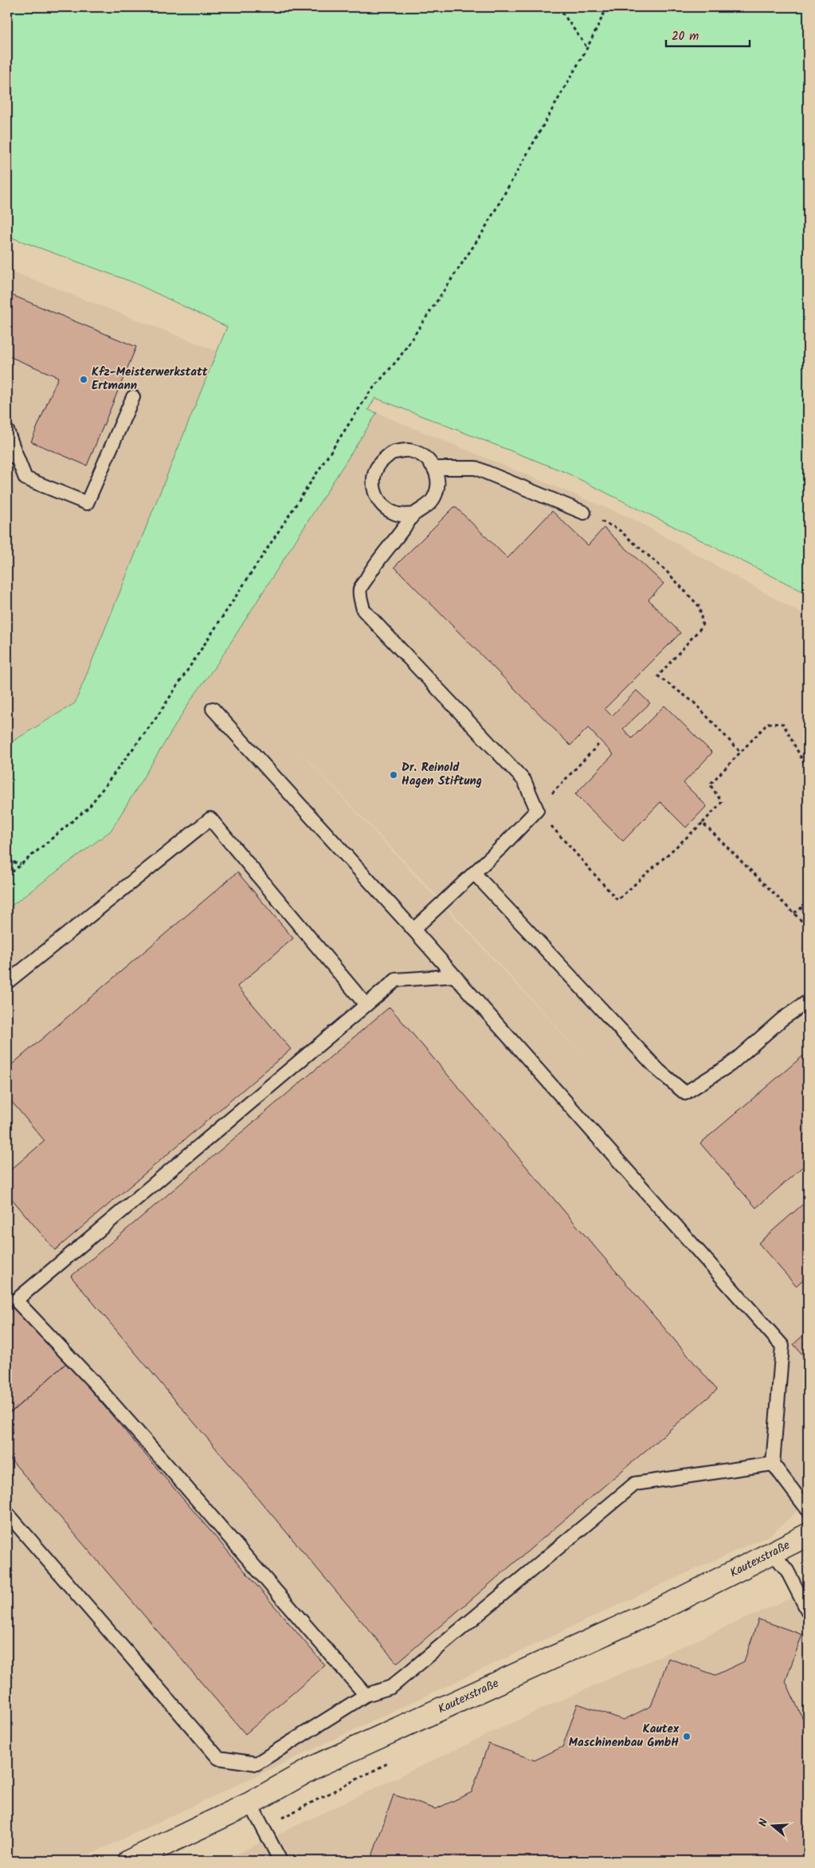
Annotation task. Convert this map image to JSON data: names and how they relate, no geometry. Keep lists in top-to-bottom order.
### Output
{
  "streets": {
    "street": ["Kautexstraße"]
  },
  "places": ["Kfz-Meisterwerkstatt Ertmann", "Dr. Reinold Hagen Stiftung", "Kautex Maschinenbau GmbH"],
  "scale_bar": "20 m",
  "north": "left"
}
